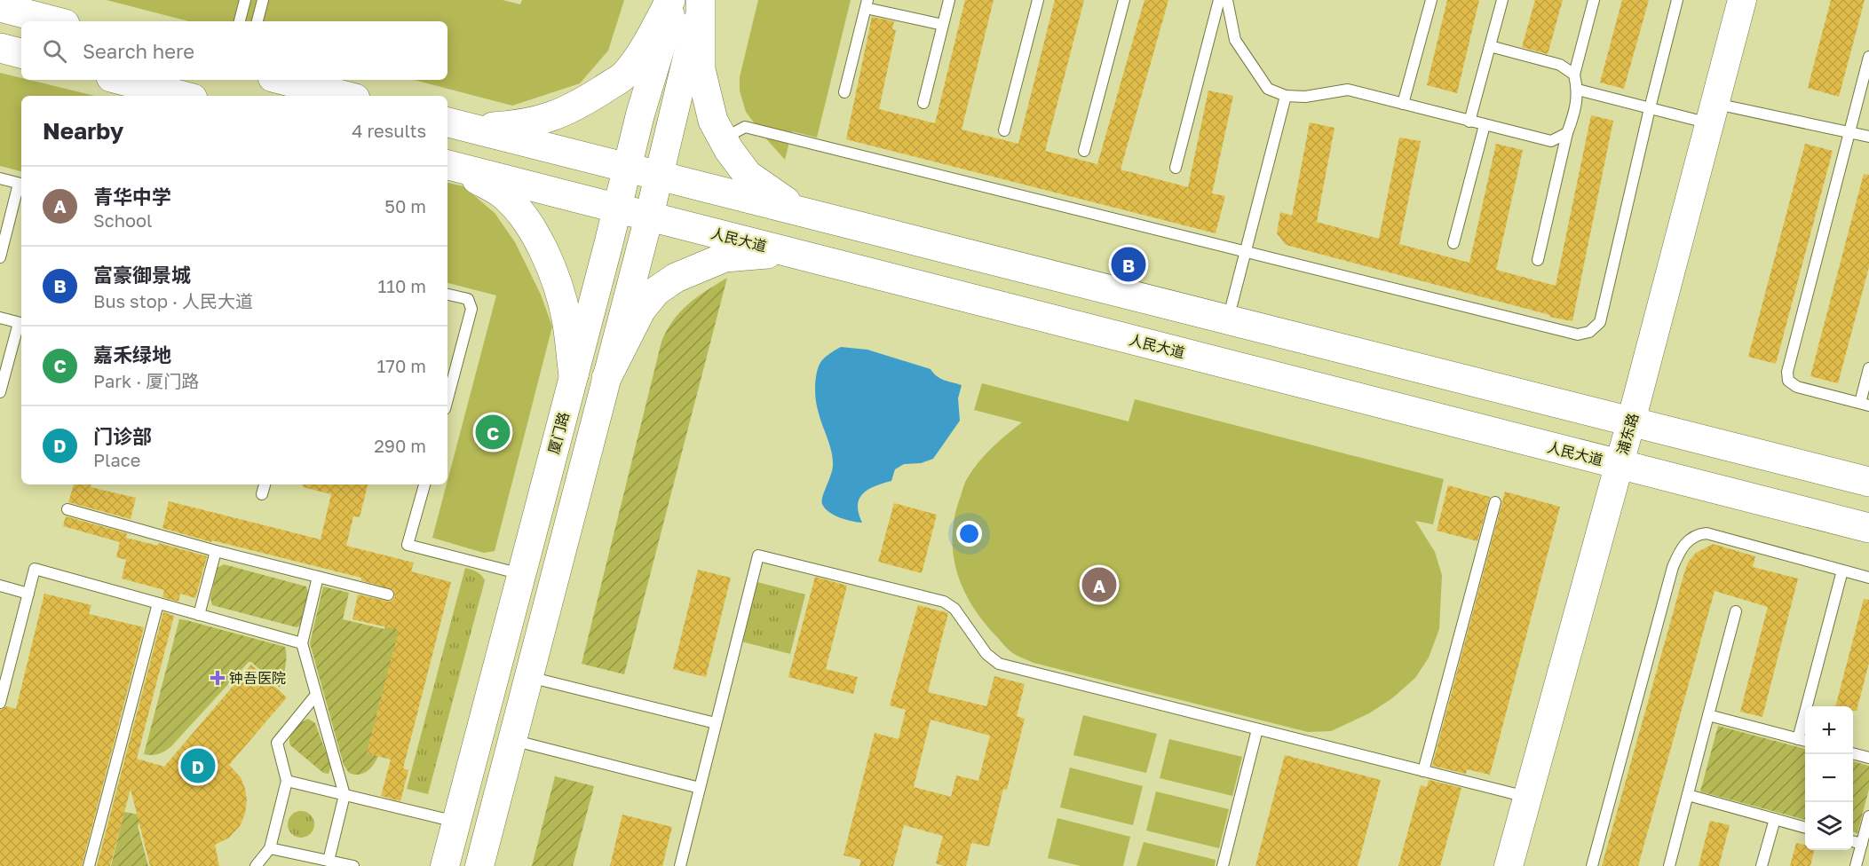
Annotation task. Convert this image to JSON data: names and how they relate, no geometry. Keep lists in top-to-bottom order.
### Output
{
  "streets": {
    "main road": ["人民大道"],
    "street": ["厦门路", "浦东路"]
  },
  "crossings": [
    ["人民大道", "厦门路"],
    ["人民大道", "浦东路"]
  ],
  "places": {
    "health": ["钟吾医院"]
  },
  "page": {
    "search": "Search here",
    "heading": ["Nearby", "4 results"],
    "list": [
      {
        "mark": "A",
        "name": "青华中学",
        "note": "School",
        "value": "50 m"
      },
      {
        "mark": "B",
        "name": "富豪御景城",
        "note": "Bus stop · 人民大道",
        "value": "110 m"
      },
      {
        "mark": "C",
        "name": "嘉禾绿地",
        "note": "Park · 厦门路",
        "value": "170 m"
      },
      {
        "mark": "D",
        "name": "门诊部",
        "note": "Place",
        "value": "290 m"
      }
    ],
    "pins": [
      "B",
      "C",
      "A",
      "D"
    ],
    "map_buttons": ["+", "−"]
  }
}
